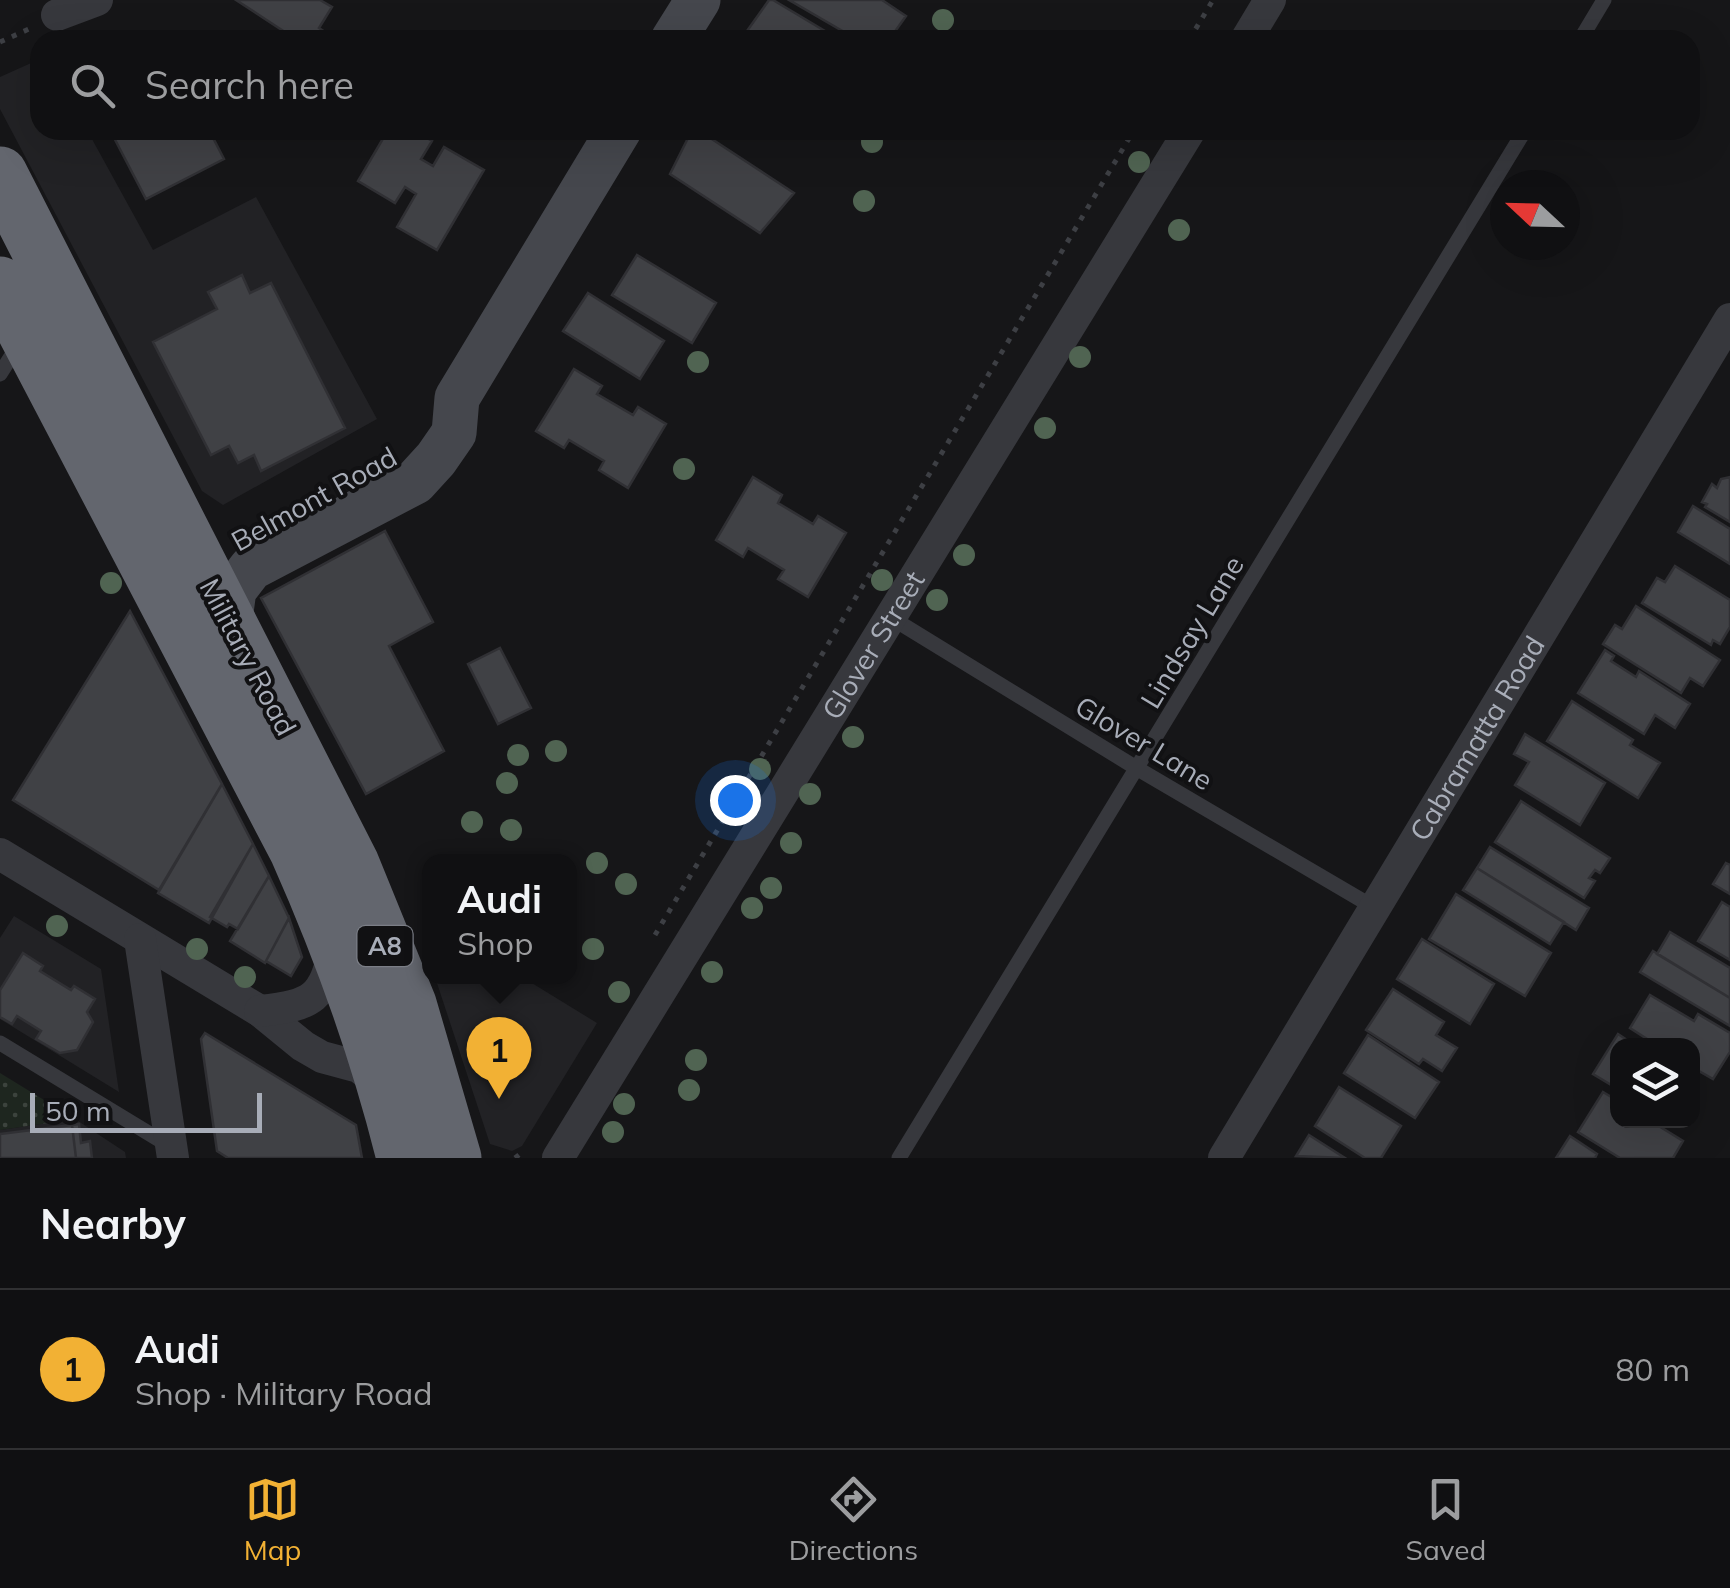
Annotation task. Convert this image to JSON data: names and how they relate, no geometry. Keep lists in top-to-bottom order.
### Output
{
  "streets": {
    "highway": ["Military Road", "A8"],
    "street": ["Belmont Road", "Glover Street", "Cabramatta Road"],
    "lane": ["Lindsay Lane", "Glover Lane"]
  },
  "crossings": [
    ["Belmont Road", "Military Road"],
    ["Lindsay Lane", "Glover Lane"],
    ["Glover Street", "Glover Lane"],
    ["Cabramatta Road", "Glover Lane"]
  ],
  "scale_bar": "50 m",
  "north": "left",
  "page": {
    "search": "Search here",
    "popup": ["Audi", "Shop"],
    "pins": "1",
    "scale": "50 m",
    "heading": "Nearby",
    "list": [
      {
        "mark": "1",
        "name": "Audi",
        "note": "Shop · Military Road",
        "value": "80 m"
      }
    ],
    "nav": ["Map", "Directions", "Saved"]
  }
}
